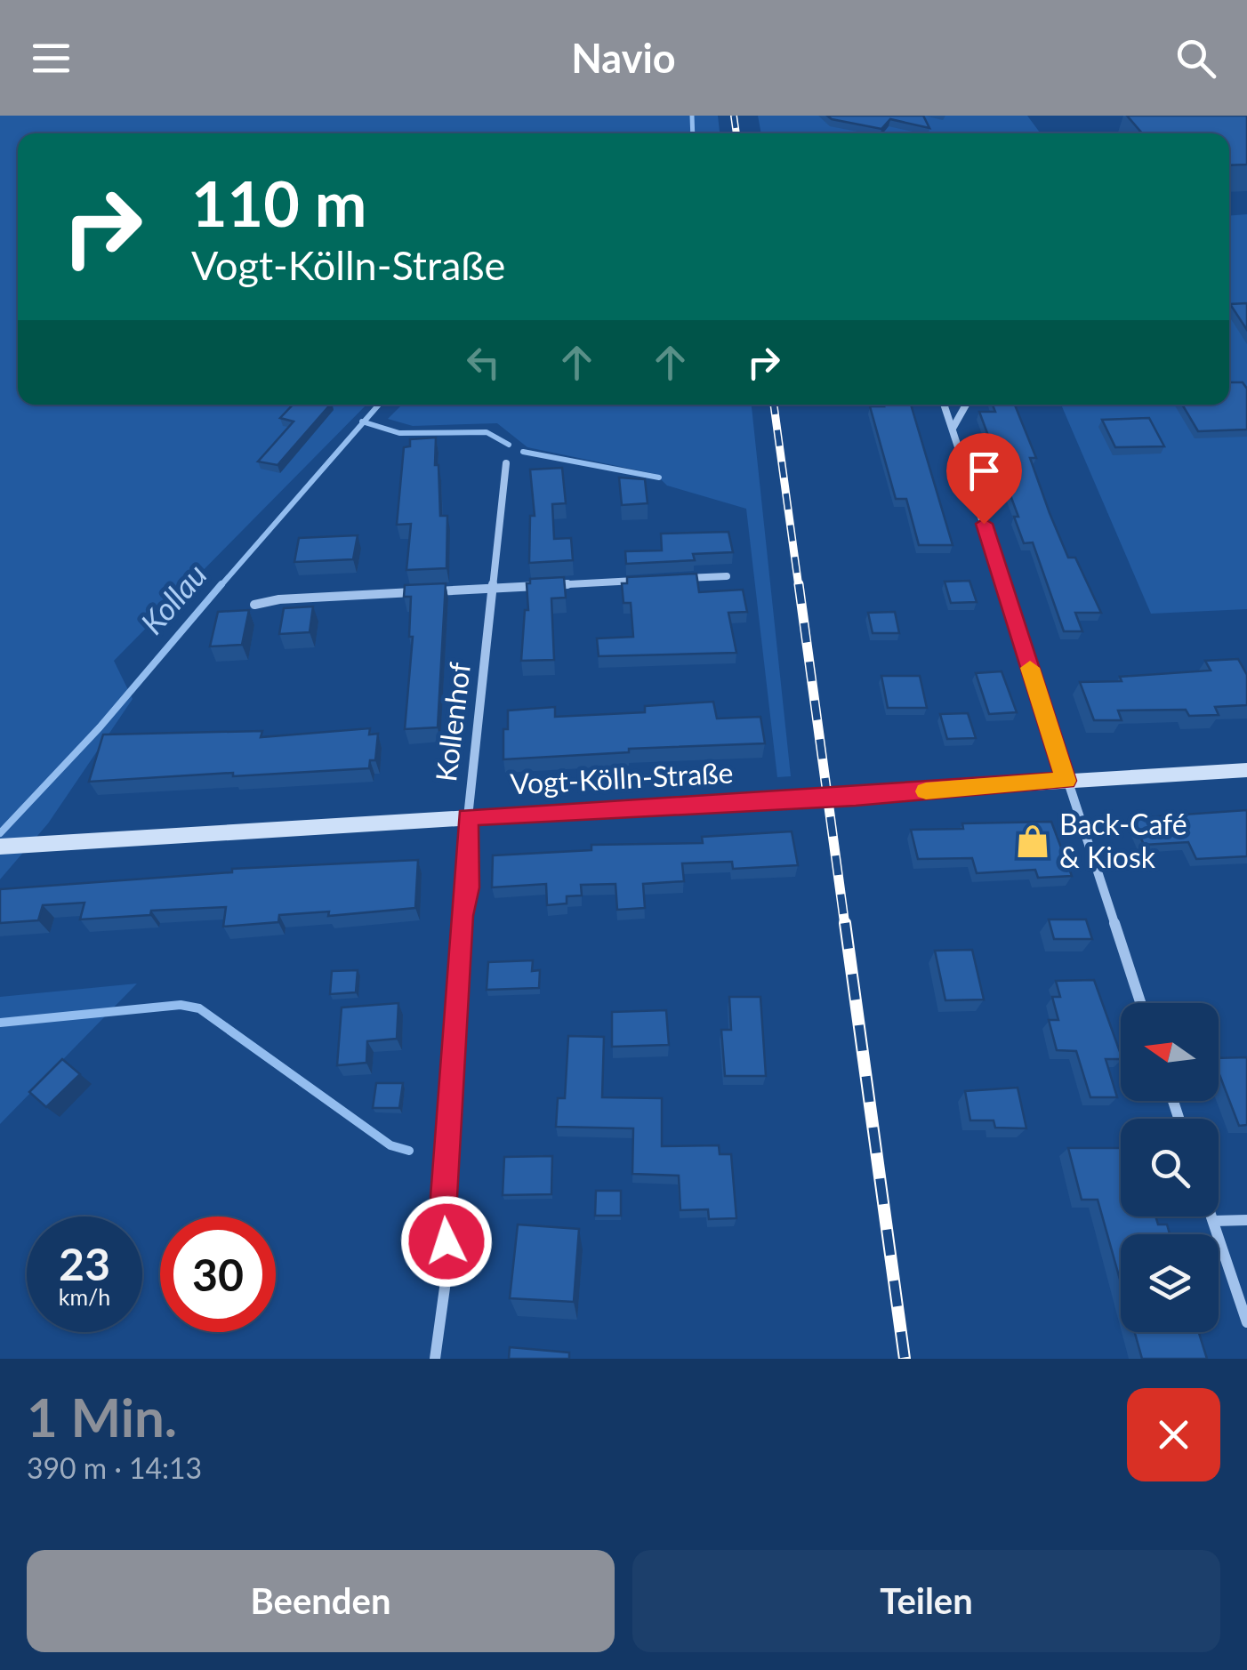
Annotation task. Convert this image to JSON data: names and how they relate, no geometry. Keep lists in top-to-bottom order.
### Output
{
  "streets": {
    "street": ["Kollenhof", "Vogt-Kölln-Straße"]
  },
  "crossings": [
    ["Kollenhof", "Vogt-Kölln-Straße"]
  ],
  "water": ["Kollau"],
  "places": {
    "shop": ["Back-Café & Kiosk"]
  },
  "north": "left",
  "page": {
    "header": "Navio",
    "turn": ["110 m", "Vogt-Kölln-Straße"],
    "speed": "23 km/h",
    "limit": "30",
    "heading": ["1 Min.", "390 m · 14:13"],
    "buttons": ["Beenden", "Teilen"]
  }
}
